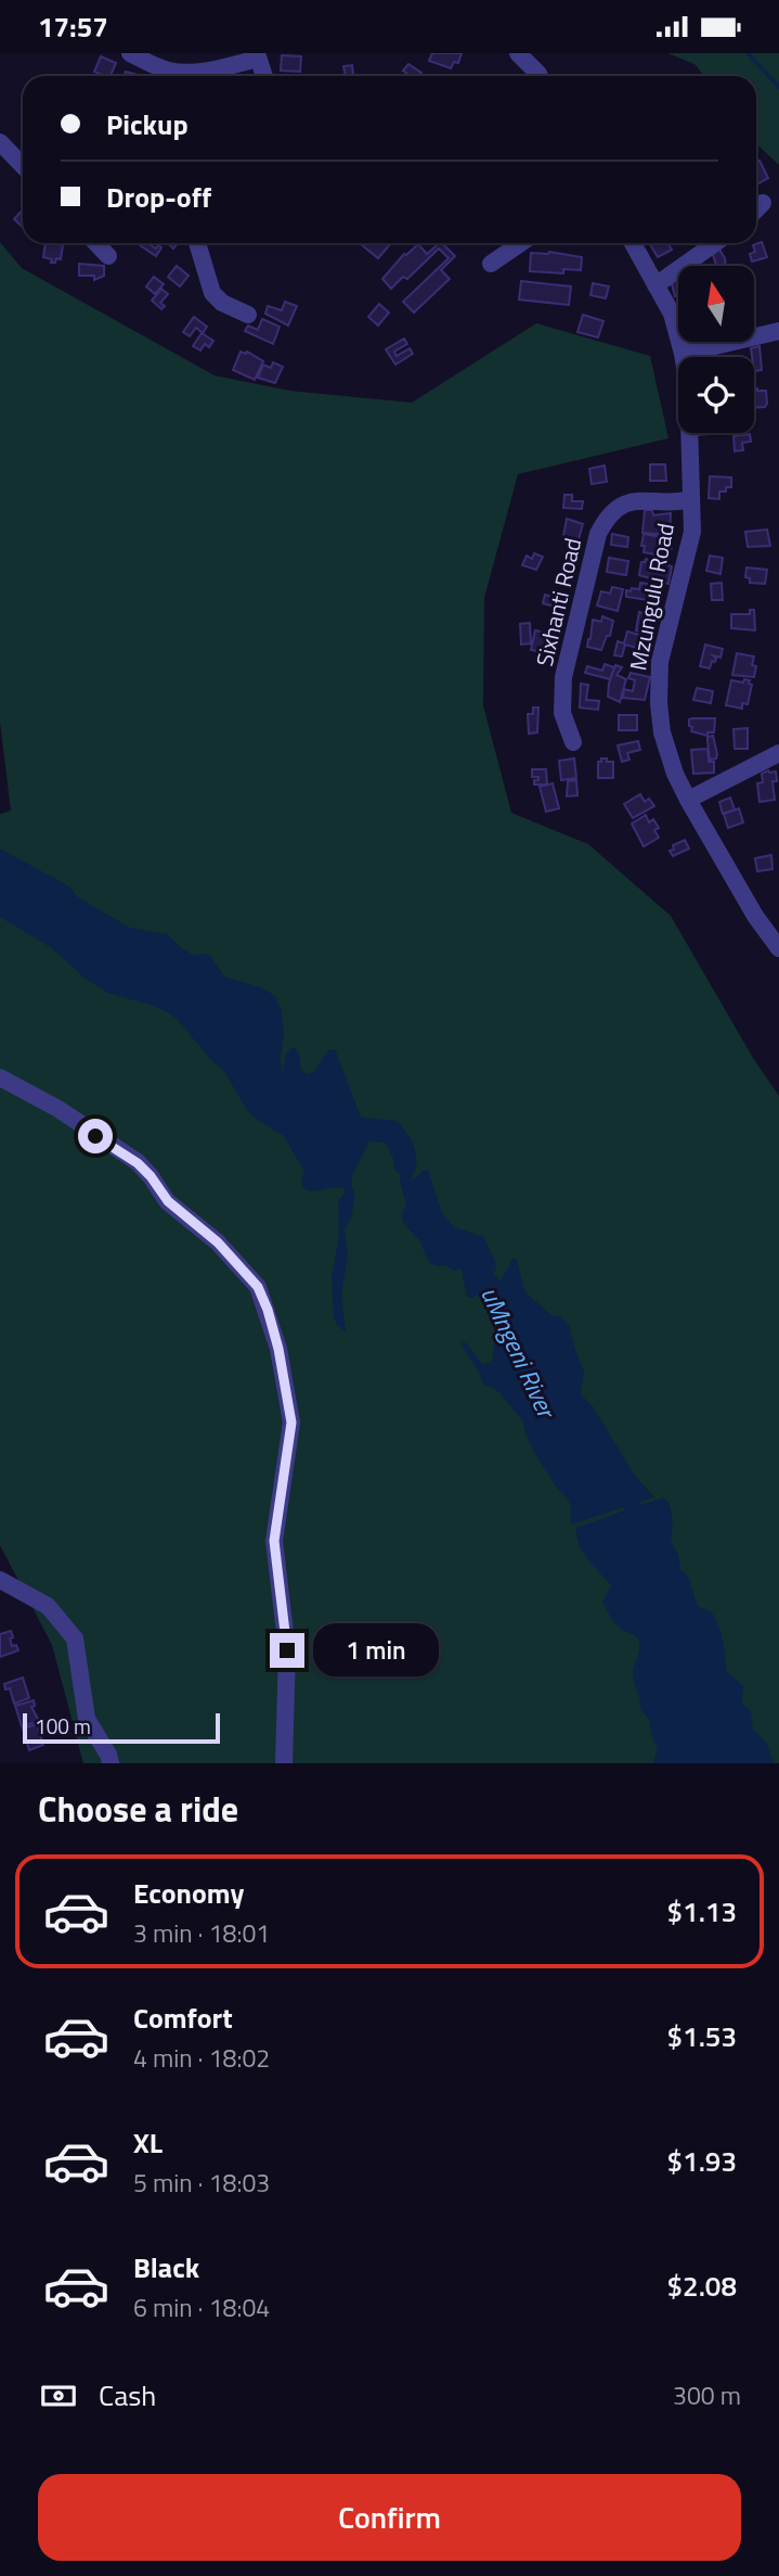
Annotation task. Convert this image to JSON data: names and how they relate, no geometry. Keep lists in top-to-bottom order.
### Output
{
  "streets": {
    "street": ["Mzungulu Road", "Sixhanti Road"]
  },
  "crossings": [
    ["Mzungulu Road", "Sixhanti Road"]
  ],
  "water": ["uMngeni River"],
  "scale_bar": "100 m",
  "north": "top",
  "page": {
    "status": "17:57",
    "banner": ["Pickup", "Drop-off"],
    "bubble": "1 min",
    "scale": "100 m",
    "heading": "Choose a ride",
    "list": [
      {
        "name": "Economy",
        "note": "3 min · 18:01",
        "value": "$1.13"
      },
      {
        "name": "Comfort",
        "note": "4 min · 18:02",
        "value": "$1.53"
      },
      {
        "name": "XL",
        "note": "5 min · 18:03",
        "value": "$1.93"
      },
      {
        "name": "Black",
        "note": "6 min · 18:04",
        "value": "$2.08"
      }
    ],
    "pay": ["Cash", "300 m"],
    "buttons": "Confirm"
  }
}
